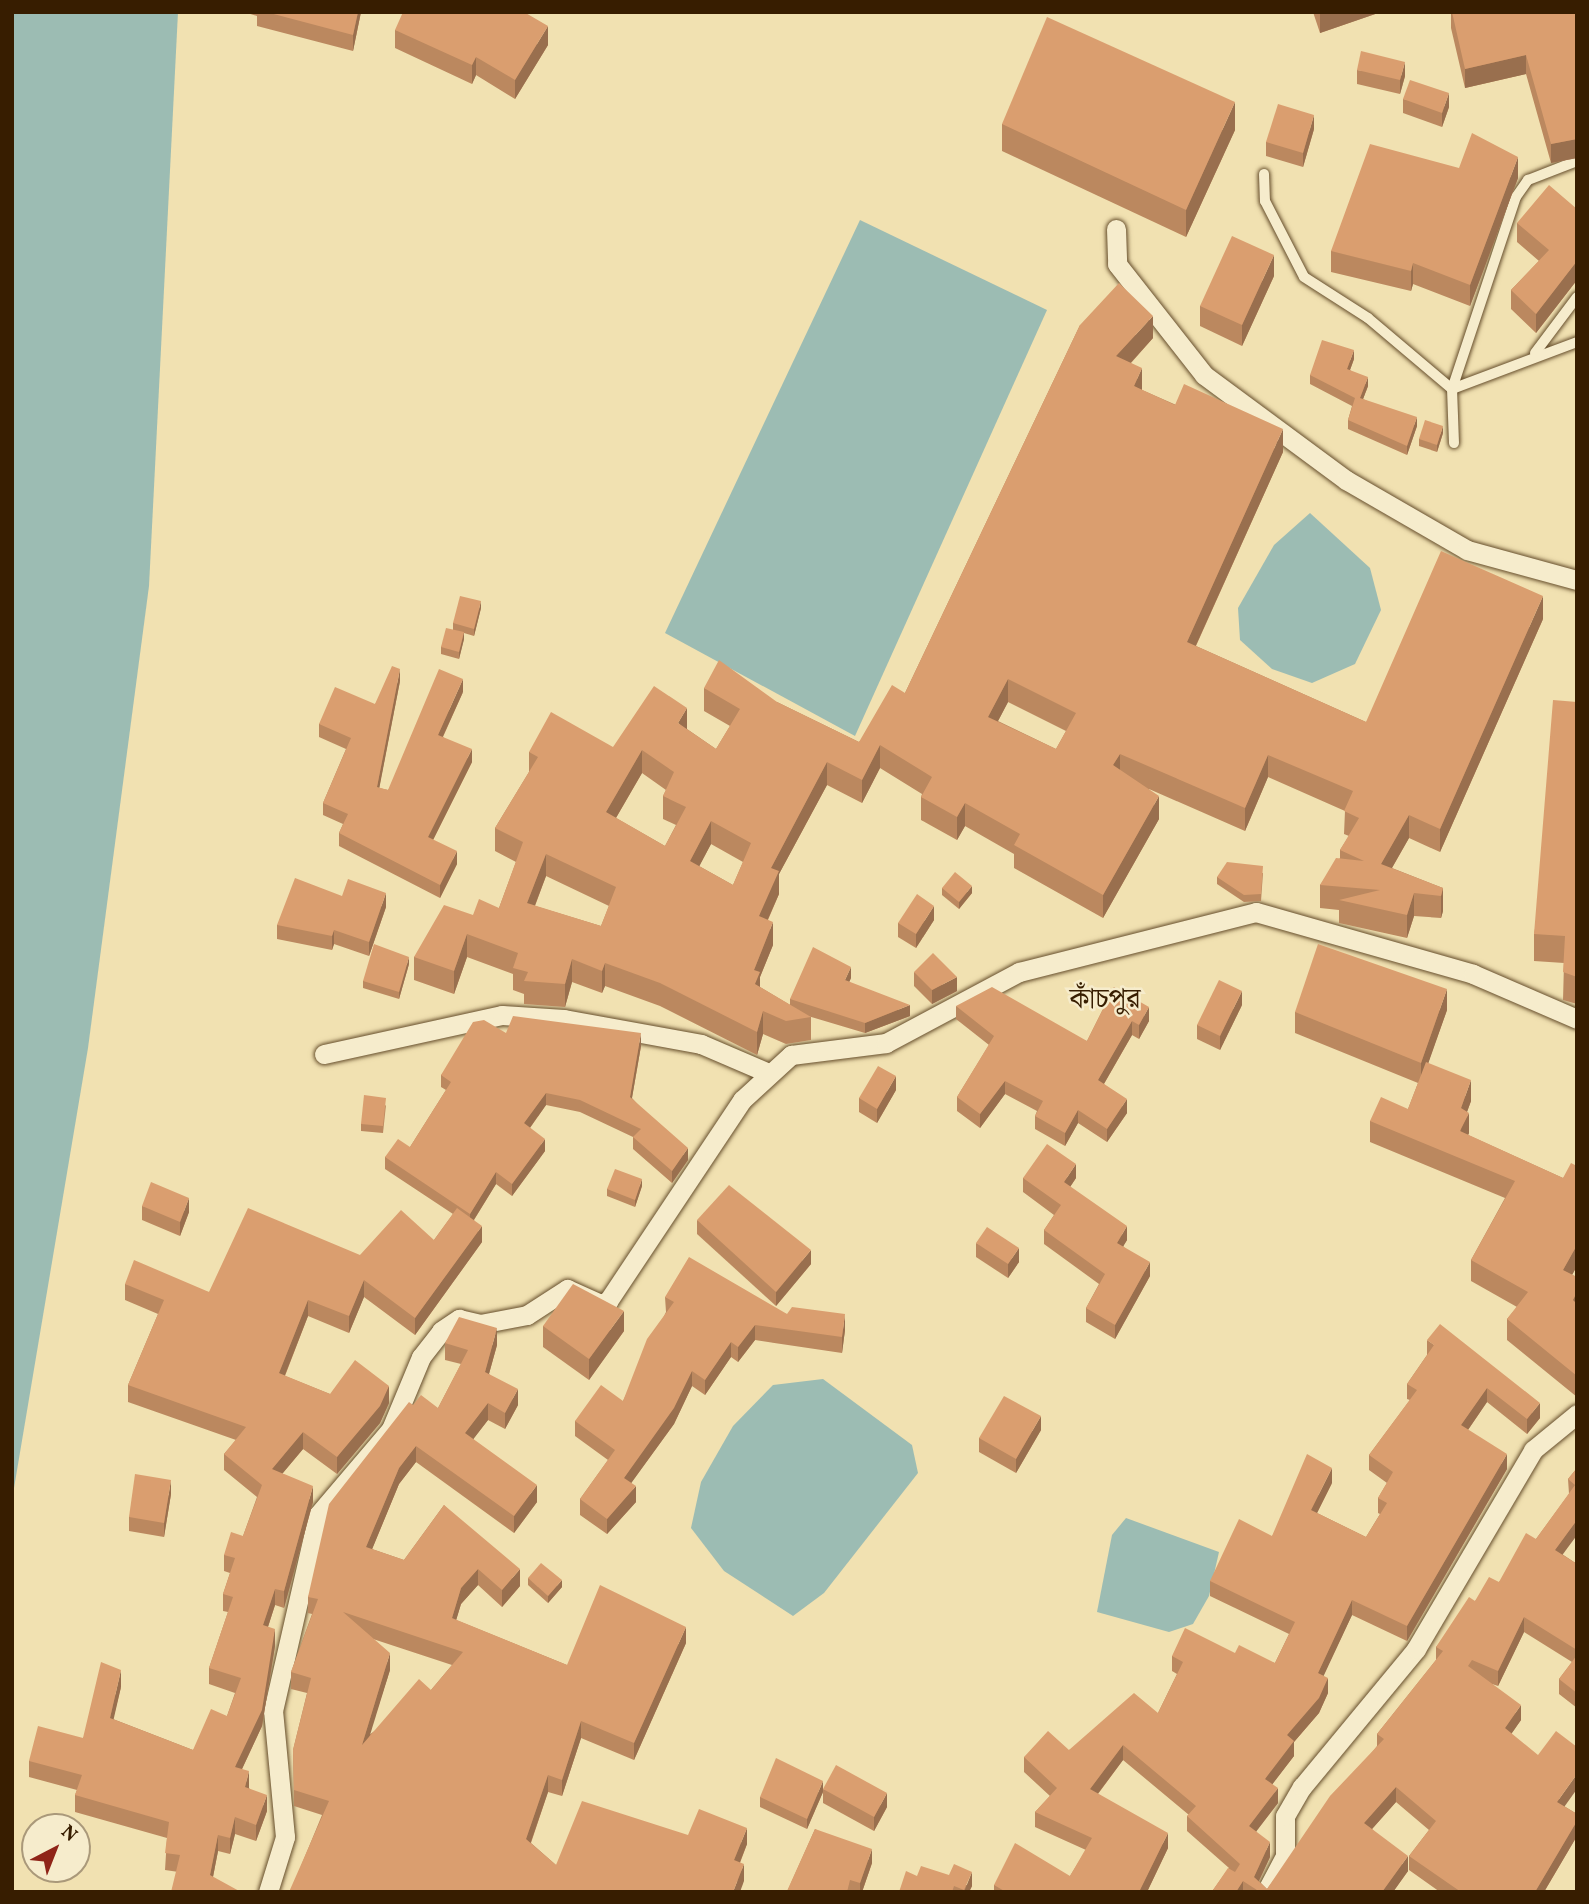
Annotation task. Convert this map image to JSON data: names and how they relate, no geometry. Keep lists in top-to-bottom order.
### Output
{
  "districts": ["কাঁচপুর"],
  "north": "top right"
}
